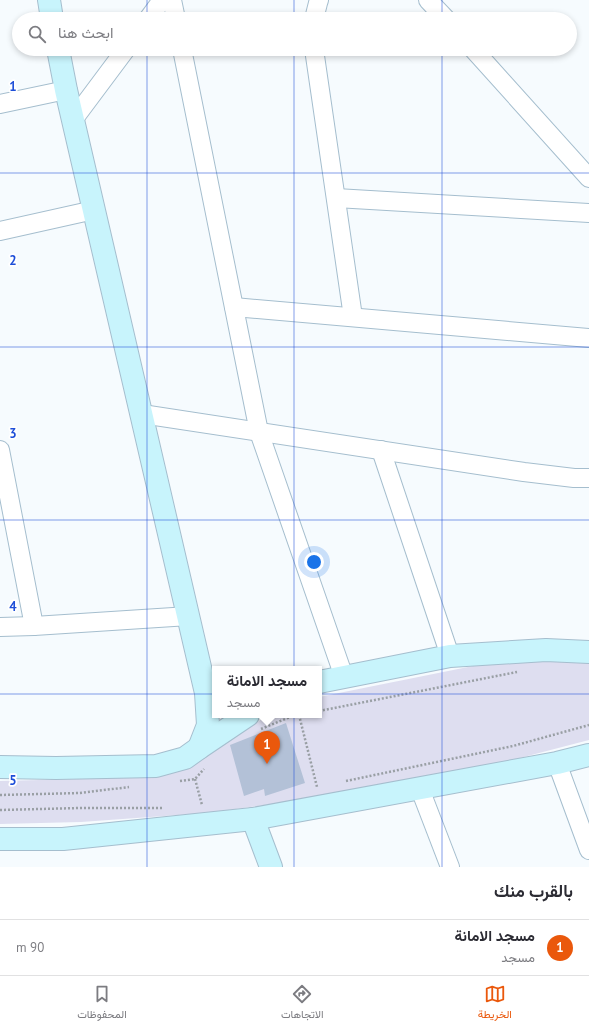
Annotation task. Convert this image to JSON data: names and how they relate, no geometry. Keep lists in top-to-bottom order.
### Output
{
  "page": {
    "search": "ابحث هنا",
    "popup": ["مسجد الامانة", "مسجد"],
    "pins": "1",
    "heading": "بالقرب منك",
    "list": [
      {
        "mark": "1",
        "name": "مسجد الامانة",
        "note": "مسجد",
        "value": "90 m"
      }
    ],
    "nav": ["الخريطة", "الاتجاهات", "المحفوظات"]
  },
  "grid": {
    "rows": [
      "1",
      "2",
      "3",
      "4",
      "5"
    ]
  }
}
